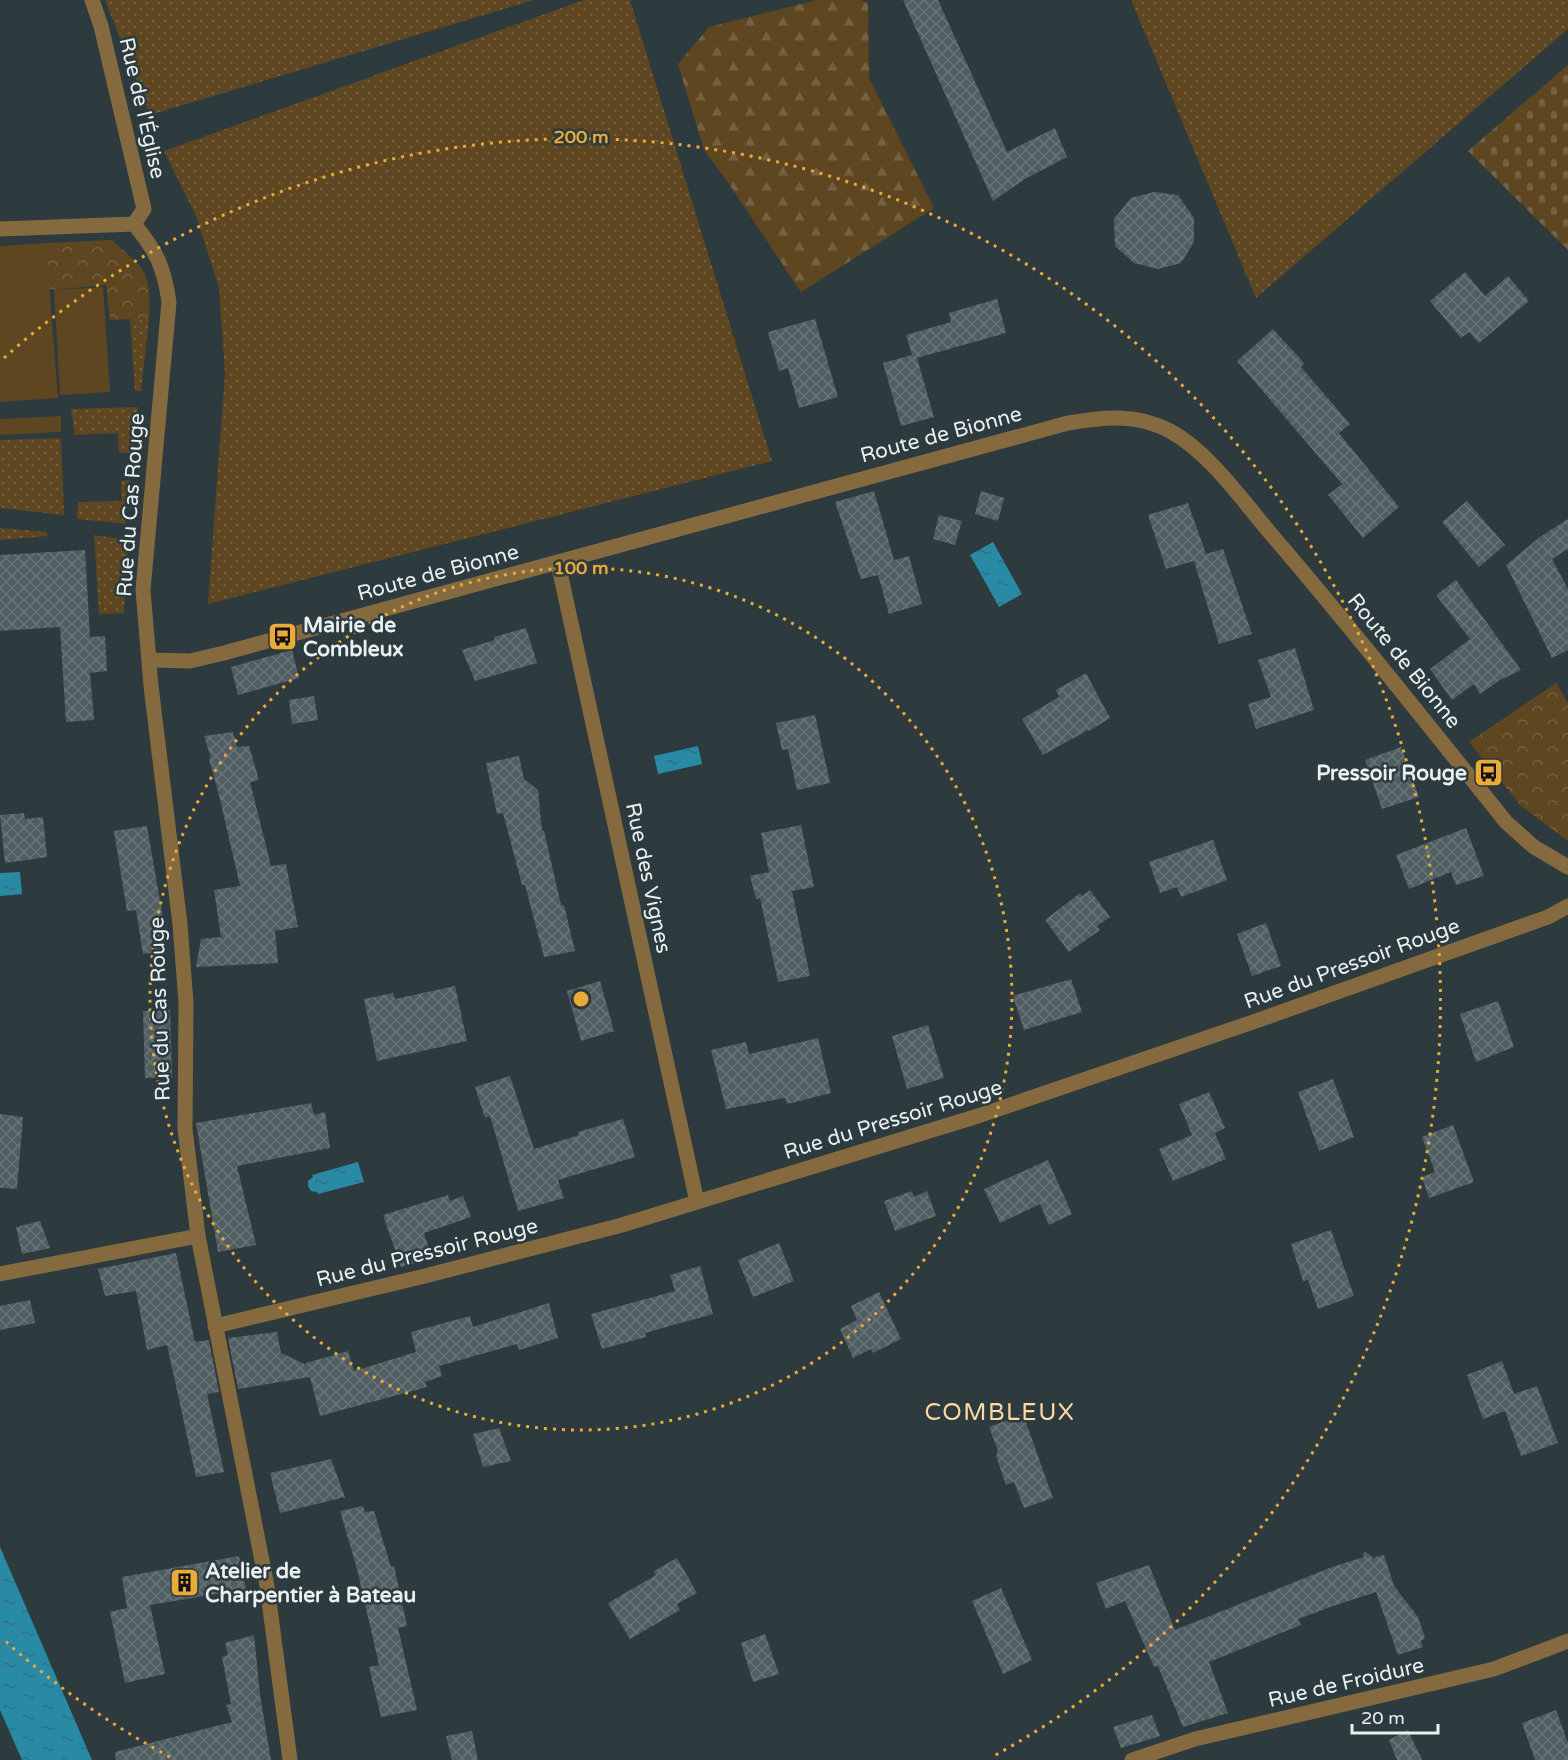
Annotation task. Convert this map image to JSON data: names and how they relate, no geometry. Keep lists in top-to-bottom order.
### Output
{
  "streets": {
    "street": [
      "Rue de l'Église",
      "Route de Bionne",
      "Rue du Cas Rouge",
      "Rue des Vignes",
      "Rue du Pressoir Rouge",
      "Rue de Froidure"
    ]
  },
  "crossings": [
    ["Rue de l'Église", "Rue du Cas Rouge"],
    ["Route de Bionne", "Rue du Cas Rouge"],
    ["Route de Bionne", "Rue des Vignes"],
    ["Rue du Cas Rouge", "Rue du Pressoir Rouge"],
    ["Rue des Vignes", "Rue du Pressoir Rouge"]
  ],
  "districts": ["COMBLEUX"],
  "places": {
    "bus stop": ["Mairie de Combleux", "Pressoir Rouge"],
    "building": ["Atelier de Charpentier à Bateau"]
  },
  "scale_bar": "20 m",
  "rings": ["200 m", "100 m"]
}
